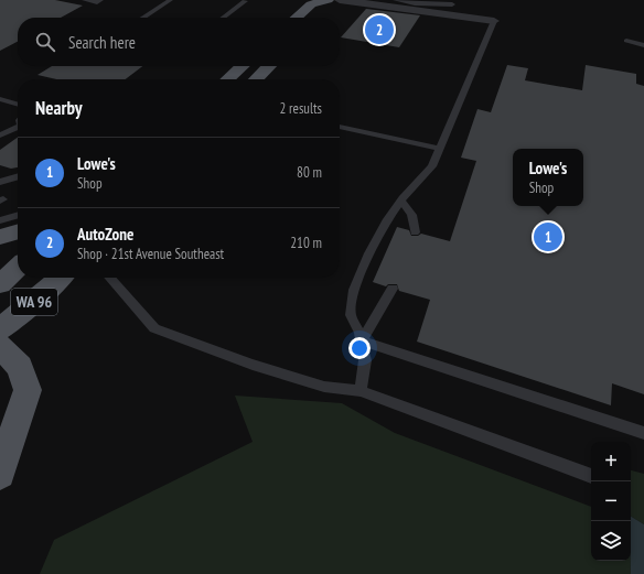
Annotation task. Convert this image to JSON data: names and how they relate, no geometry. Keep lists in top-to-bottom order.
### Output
{
  "streets": {
    "main road": ["WA 96"]
  },
  "page": {
    "pins": ["2", "1"],
    "search": "Search here",
    "heading": ["Nearby", "2 results"],
    "list": [
      {
        "mark": "1",
        "name": "Lowe's",
        "note": "Shop",
        "value": "80 m"
      },
      {
        "mark": "2",
        "name": "AutoZone",
        "note": "Shop · 21st Avenue Southeast",
        "value": "210 m"
      }
    ],
    "popup": ["Lowe's", "Shop"],
    "map_buttons": ["+", "−"]
  }
}
